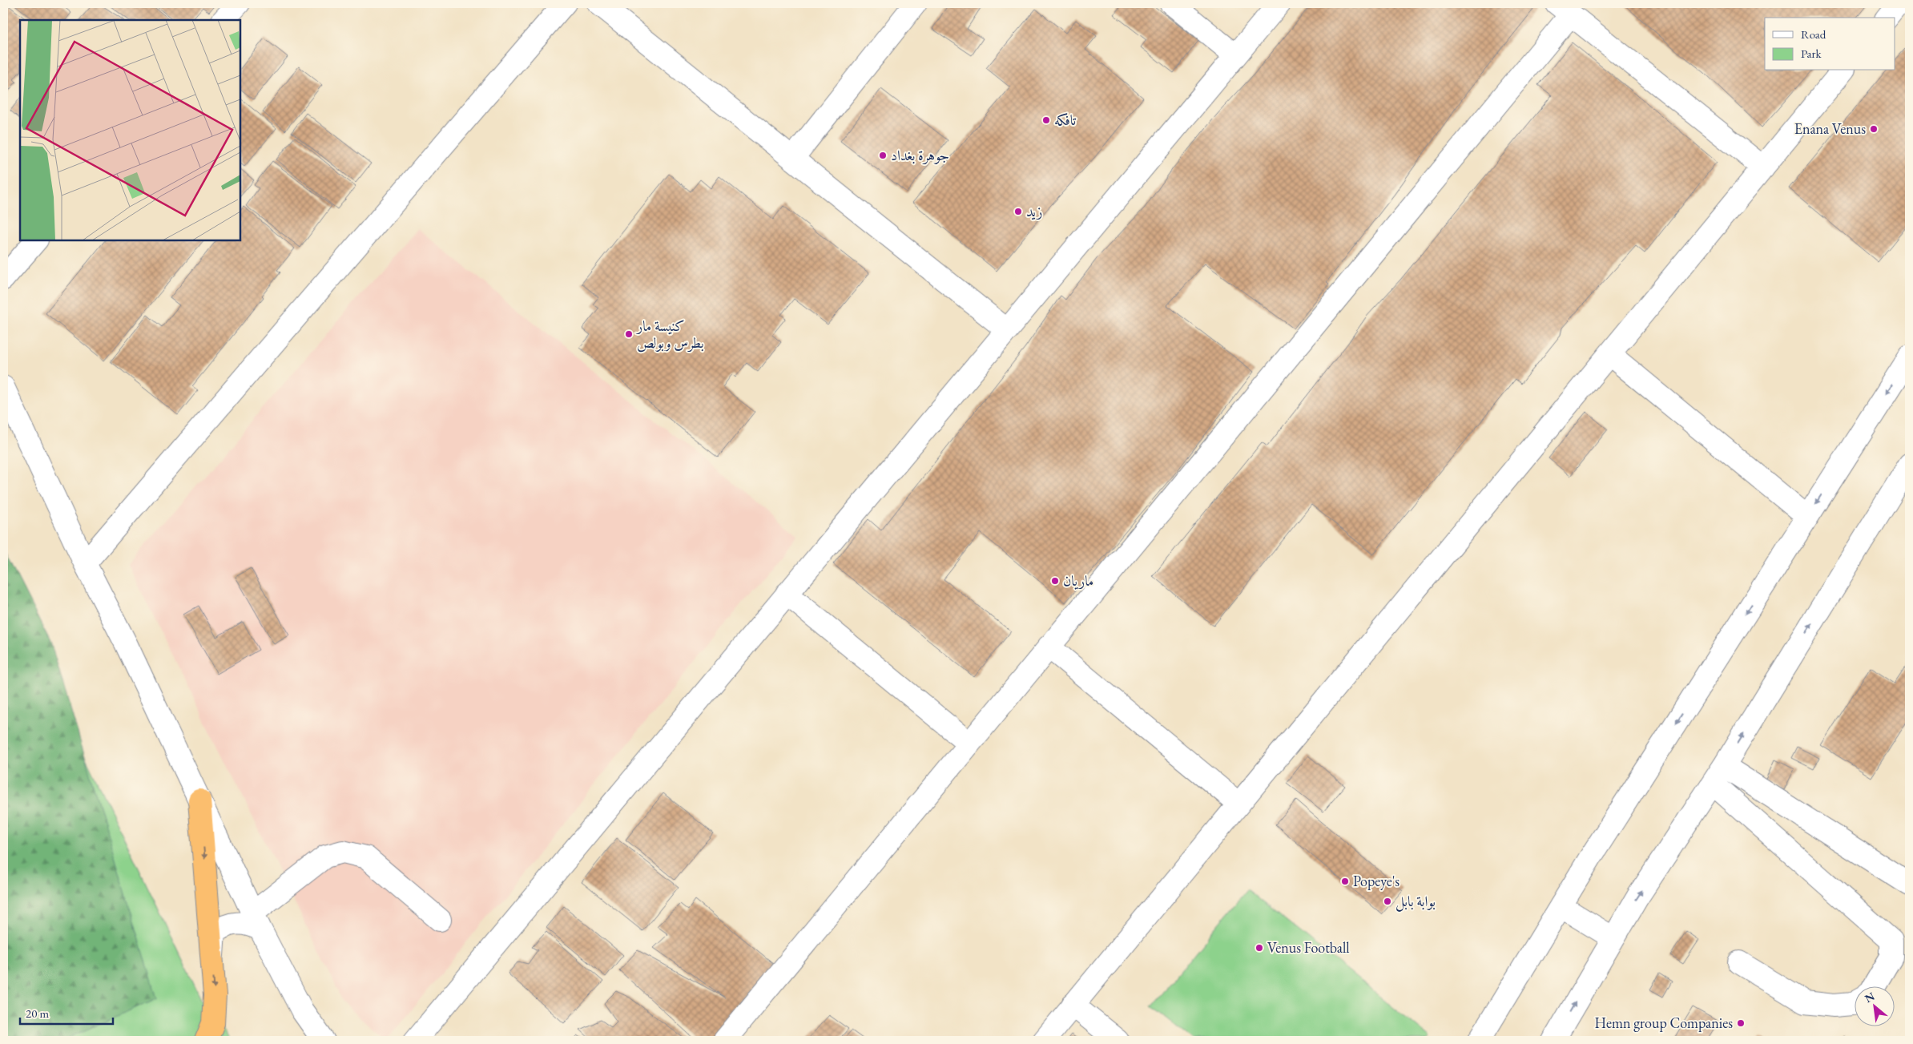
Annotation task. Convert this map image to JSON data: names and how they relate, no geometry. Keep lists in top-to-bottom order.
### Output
{
  "places": [
    "تافكه",
    "Enana Venus",
    "جوهرة بغداد",
    "زيد",
    "كنيسة مار بطرس وبولص",
    "ماريان",
    "Popeye's",
    "بوابة بابل",
    "Venus Football",
    "Hemn group Companies"
  ],
  "legend": ["Road", "Park"],
  "scale_bar": "20 m",
  "north": "top left"
}
